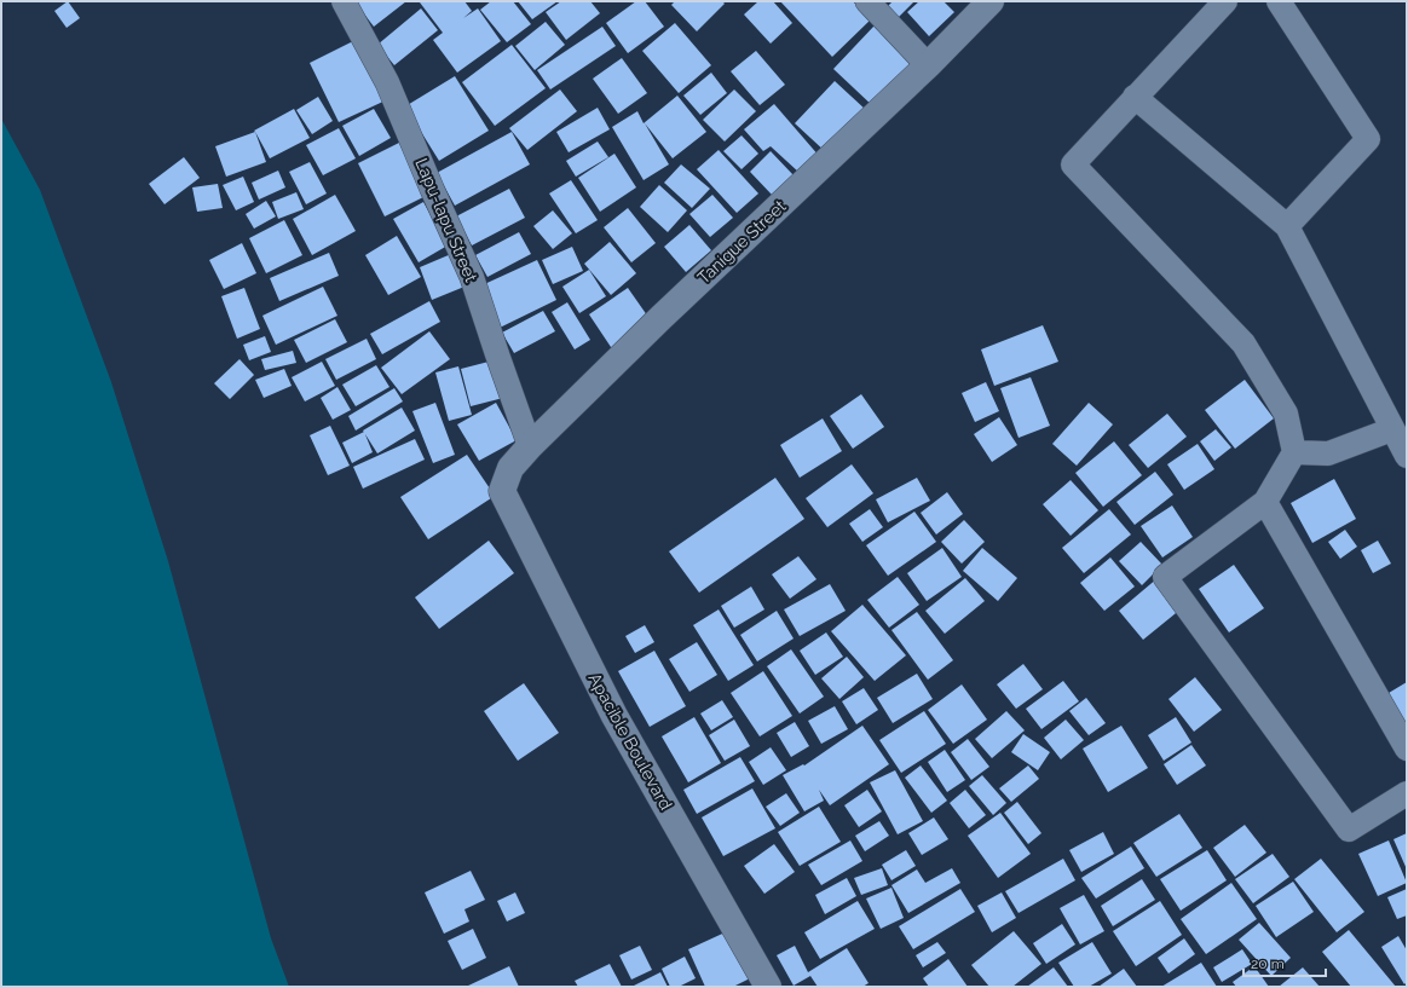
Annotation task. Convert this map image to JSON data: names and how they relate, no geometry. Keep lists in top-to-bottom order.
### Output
{
  "streets": {
    "street": ["Lapu-lapu Street", "Tanigue Street", "Apacible Boulevard"]
  },
  "crossings": [
    ["Lapu-lapu Street", "Tanigue Street"],
    ["Tanigue Street", "Apacible Boulevard"]
  ],
  "scale_bar": "20 m"
}
